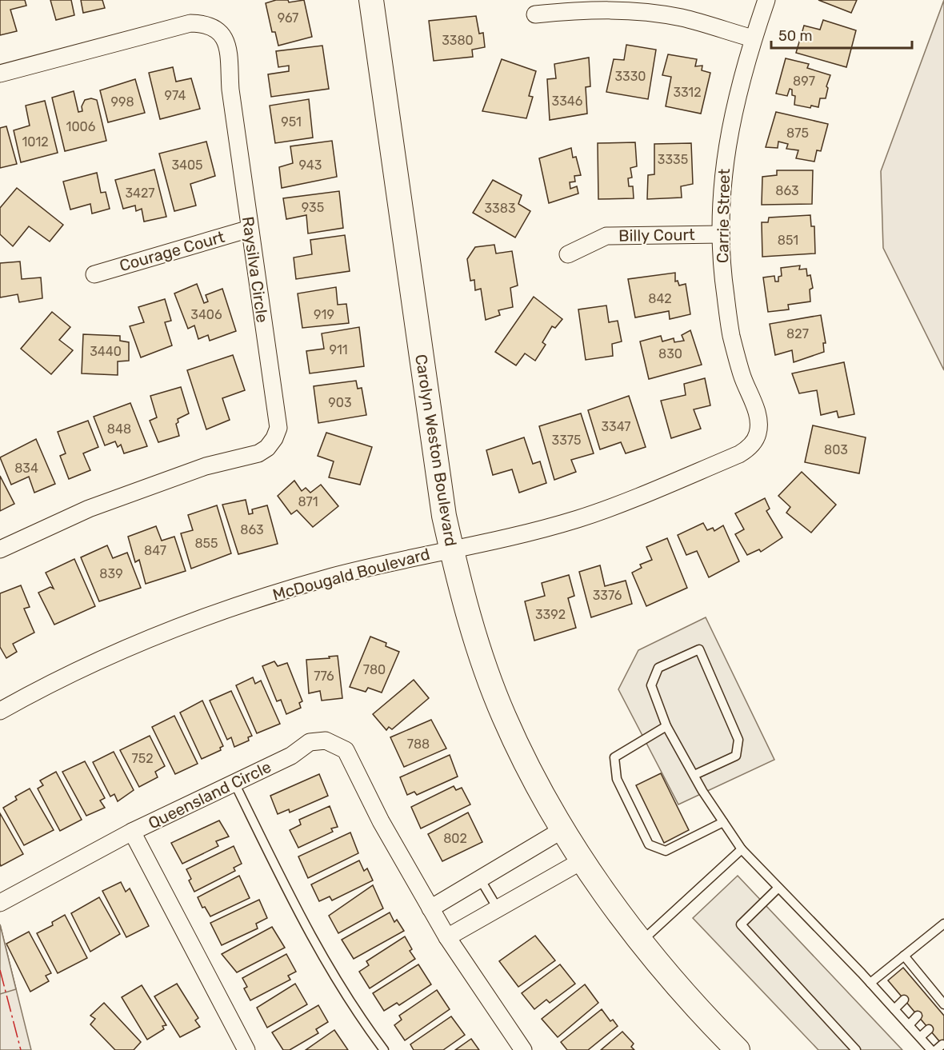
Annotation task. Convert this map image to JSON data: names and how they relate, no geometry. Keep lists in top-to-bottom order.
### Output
{
  "streets": {
    "street": [
      "Carrie Street",
      "Billy Court",
      "Courage Court",
      "Raysilva Circle",
      "Carolyn Weston Boulevard",
      "McDougald Boulevard",
      "Queensland Circle"
    ]
  },
  "crossings": [
    ["Carrie Street", "Billy Court"],
    ["Carrie Street", "McDougald Boulevard"],
    ["Courage Court", "Raysilva Circle"],
    ["Carolyn Weston Boulevard", "McDougald Boulevard"]
  ],
  "house_numbers": [
    "967",
    "3380",
    "3330",
    "897",
    "3312",
    "974",
    "3346",
    "998",
    "951",
    "1006",
    "875",
    "1012",
    "3335",
    "3405",
    "943",
    "863",
    "3427",
    "935",
    "3383",
    "851",
    "842",
    "3406",
    "919",
    "827",
    "911",
    "3440",
    "830",
    "903",
    "3347",
    "848",
    "3375",
    "803",
    "834",
    "871",
    "863",
    "855",
    "847",
    "839",
    "3376",
    "3392",
    "780",
    "776",
    "788",
    "752",
    "802"
  ],
  "scale_bar": "50 m"
}
